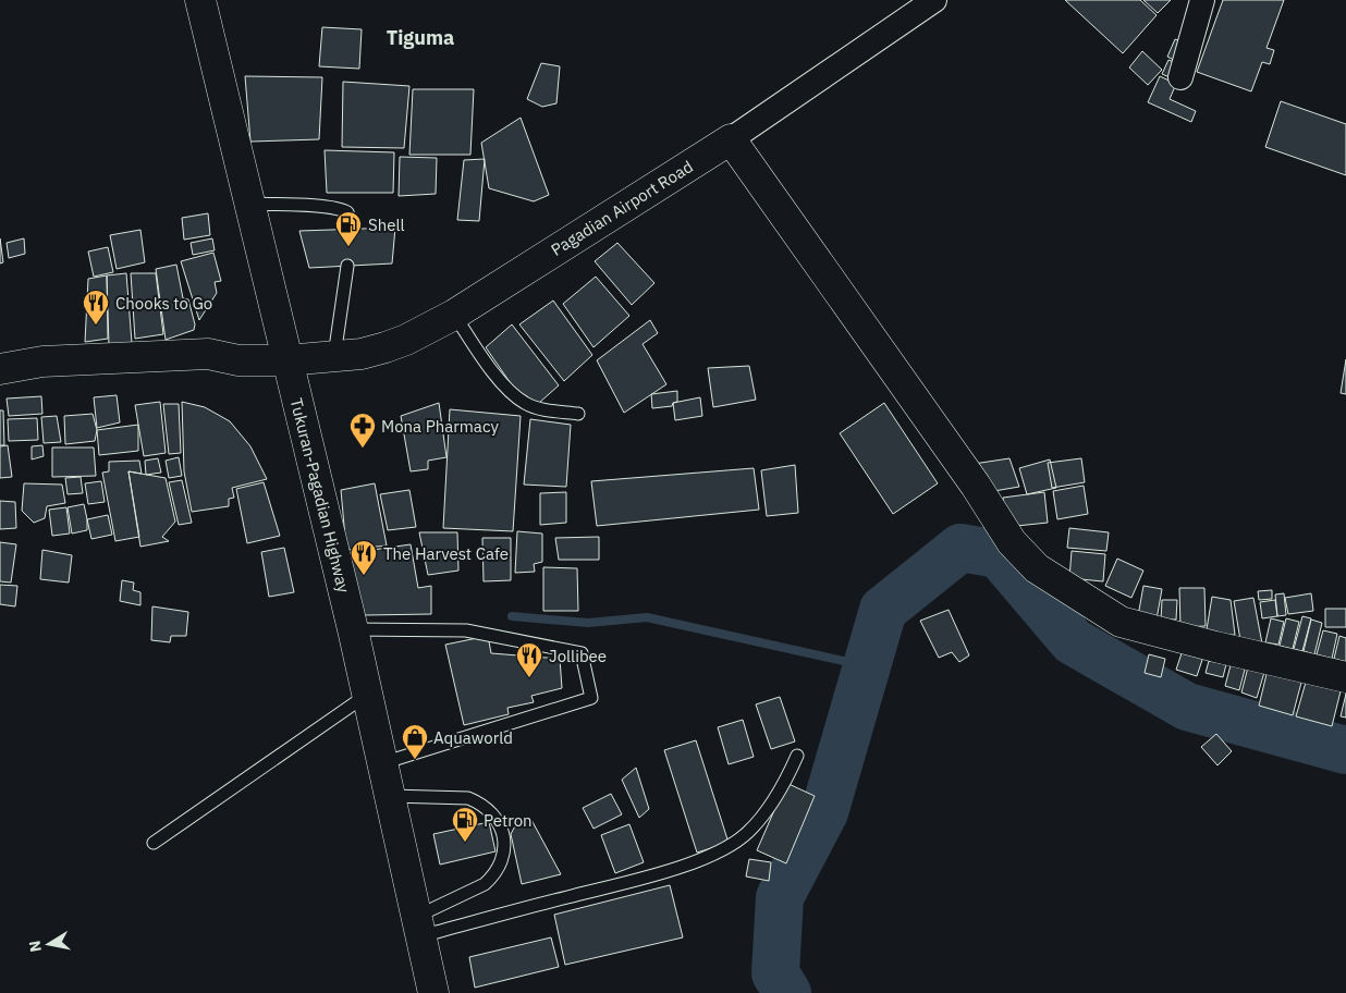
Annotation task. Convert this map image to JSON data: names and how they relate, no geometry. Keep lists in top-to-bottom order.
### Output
{
  "streets": {
    "main road": ["Pagadian Airport Road", "Tukuran-Pagadian Highway"]
  },
  "crossings": [
    ["Pagadian Airport Road", "Tukuran-Pagadian Highway"]
  ],
  "districts": ["Tiguma"],
  "places": {
    "fuel station": ["Shell", "Petron"],
    "restaurant": ["Chooks to Go", "The Harvest Cafe", "Jollibee"],
    "pharmacy": ["Mona Pharmacy"],
    "shop": ["Aquaworld"]
  },
  "north": "left"
}
